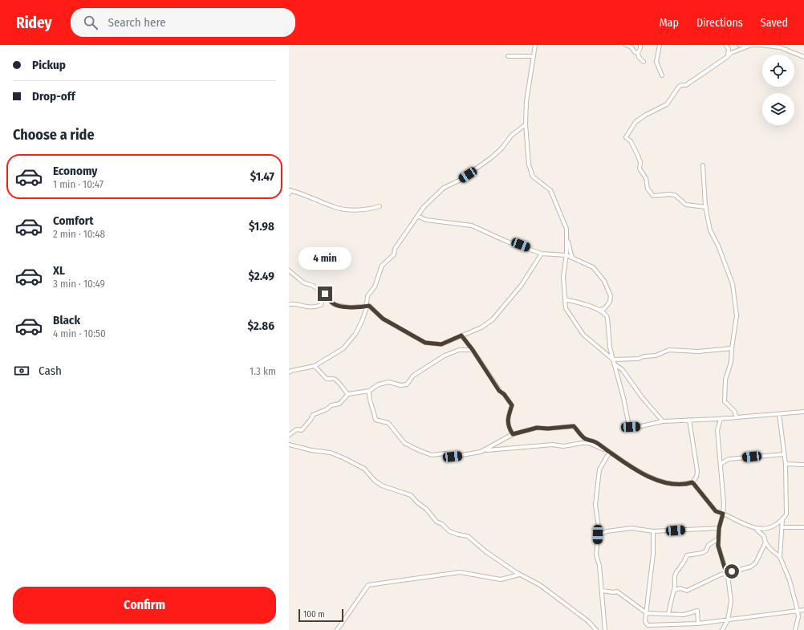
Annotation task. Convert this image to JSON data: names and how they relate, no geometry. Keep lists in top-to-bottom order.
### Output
{
  "scale_bar": "100 m",
  "page": {
    "header": "Ridey",
    "search": "Search here",
    "nav": ["Map", "Directions", "Saved"],
    "banner": ["Pickup", "Drop-off"],
    "heading": "Choose a ride",
    "list": [
      {
        "name": "Economy",
        "note": "1 min · 10:47",
        "value": "$1.47"
      },
      {
        "name": "Comfort",
        "note": "2 min · 10:48",
        "value": "$1.98"
      },
      {
        "name": "XL",
        "note": "3 min · 10:49",
        "value": "$2.49"
      },
      {
        "name": "Black",
        "note": "4 min · 10:50",
        "value": "$2.86"
      }
    ],
    "bubble": "4 min",
    "pay": ["Cash", "1.3 km"],
    "buttons": "Confirm",
    "scale": "100 m"
  }
}
